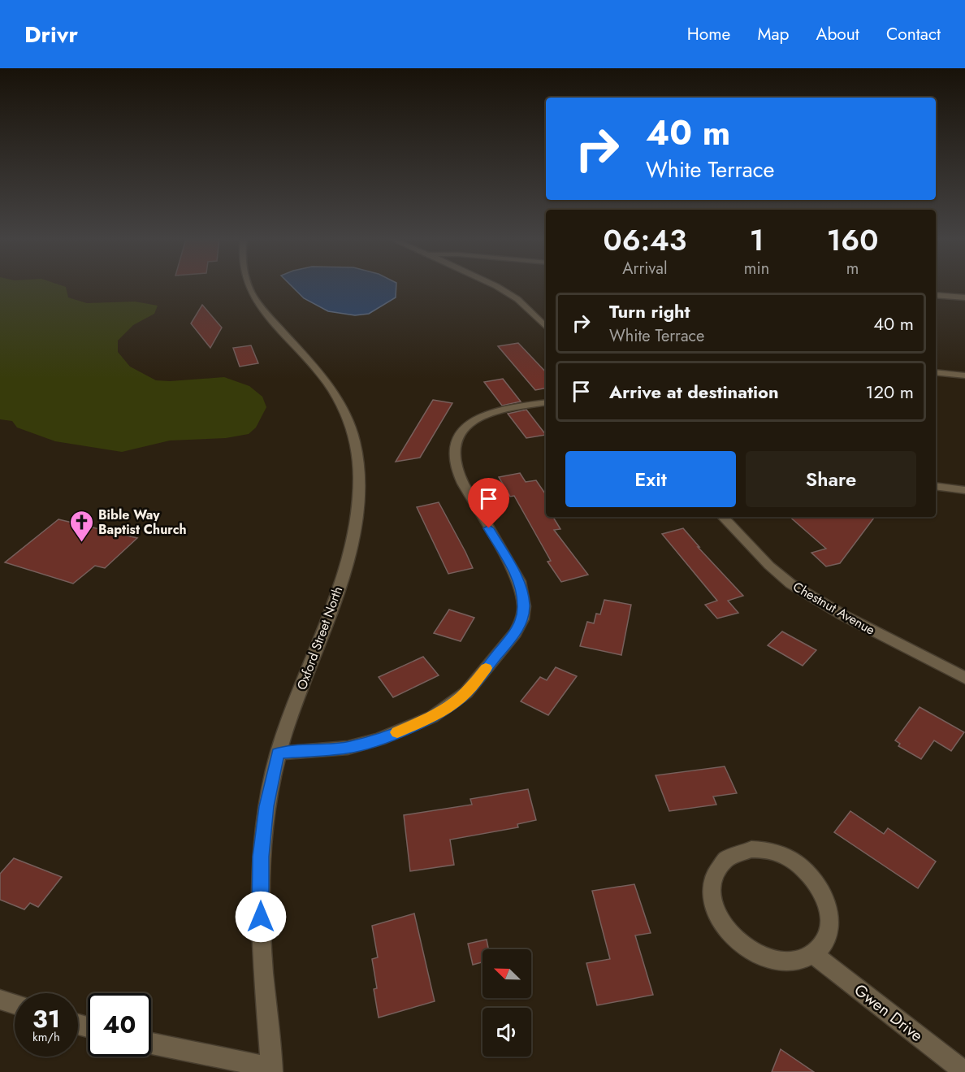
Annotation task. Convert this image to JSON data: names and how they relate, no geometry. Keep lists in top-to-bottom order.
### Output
{
  "streets": {
    "street": ["Chestnut Avenue", "Oxford Street North", "Gwen Drive"]
  },
  "places": {
    "church": ["Bible Way Baptist Church"]
  },
  "north": "top left",
  "page": {
    "header": "Drivr",
    "nav": [
      "Home",
      "Map",
      "About",
      "Contact"
    ],
    "turn": ["40 m", "White Terrace"],
    "eta": [
      "06:43",
      "Arrival",
      "1",
      "min",
      "160",
      "m"
    ],
    "list": [
      {
        "name": "Turn right",
        "note": "White Terrace",
        "value": "40 m"
      },
      {
        "name": "Arrive at destination",
        "value": "120 m"
      }
    ],
    "buttons": ["Exit", "Share"],
    "speed": "31 km/h",
    "limit": "40"
  }
}
